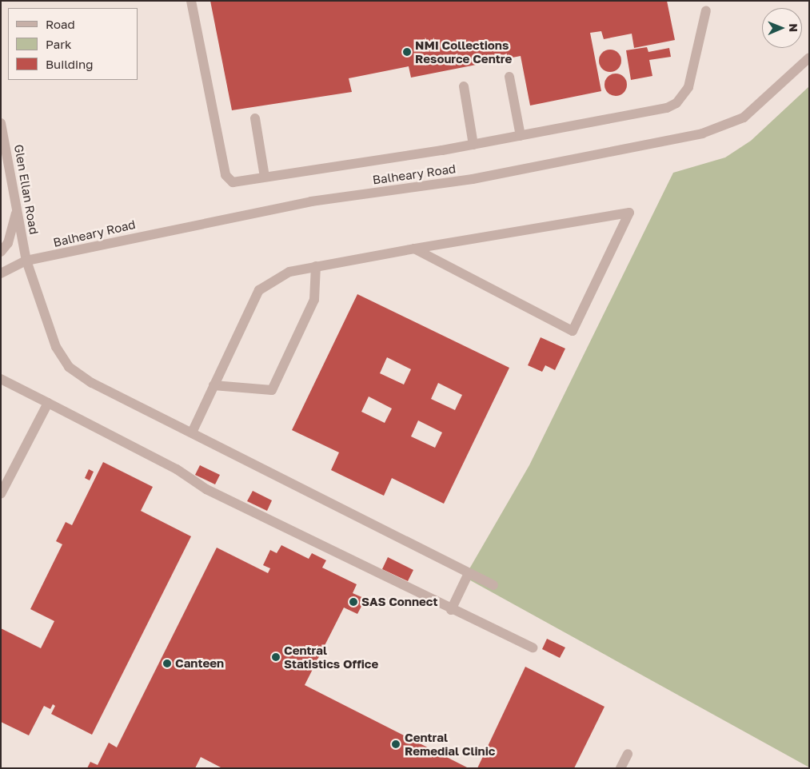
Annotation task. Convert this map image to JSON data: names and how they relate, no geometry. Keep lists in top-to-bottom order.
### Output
{
  "streets": {
    "street": ["Balheary Road", "Glen Ellan Road"]
  },
  "crossings": [
    ["Balheary Road", "Glen Ellan Road"]
  ],
  "places": [
    "NMI Collections Resource Centre",
    "SAS Connect",
    "Central Statistics Office",
    "Canteen",
    "Central Remedial Clinic"
  ],
  "legend": ["Road", "Park", "Building"],
  "north": "right"
}
